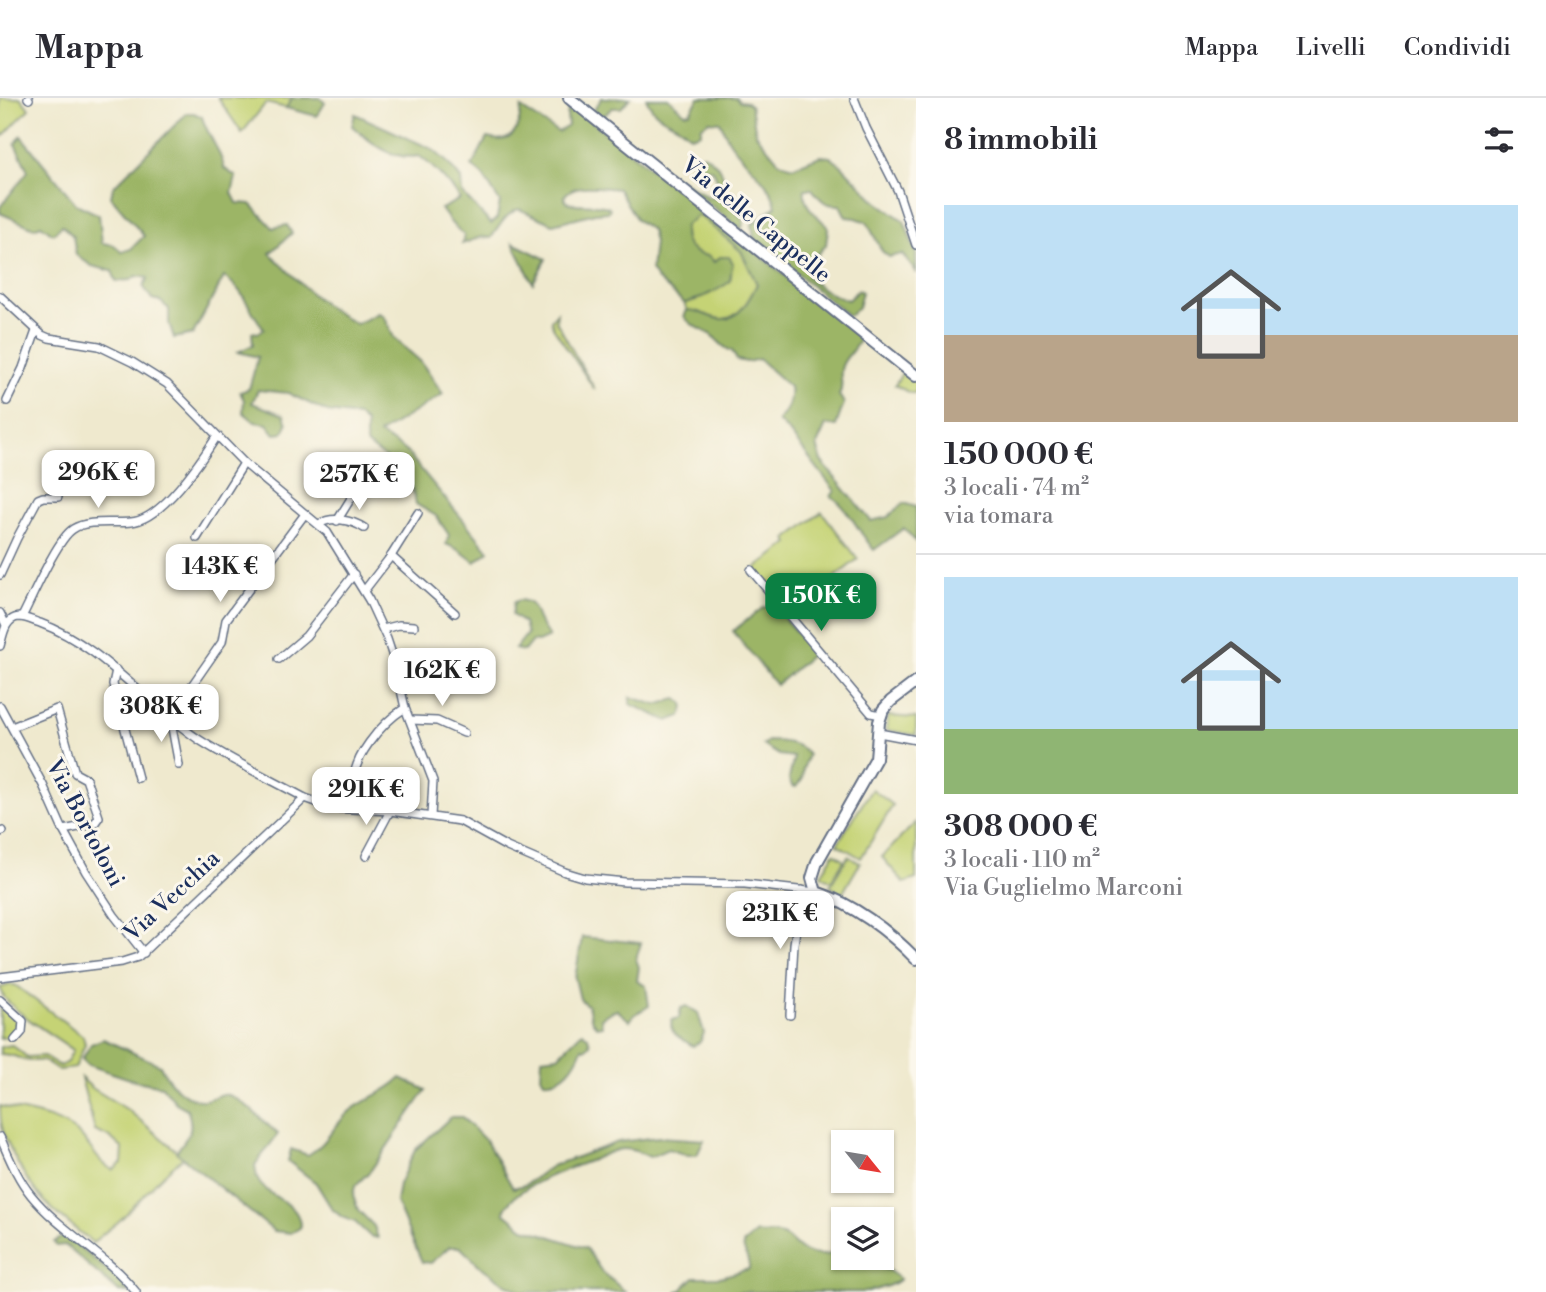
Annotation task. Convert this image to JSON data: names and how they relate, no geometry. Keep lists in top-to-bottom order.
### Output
{
  "streets": {
    "main road": ["Via delle Cappelle"],
    "street": ["Via Bortoloni", "Via Vecchia"]
  },
  "crossings": [
    ["Via Bortoloni", "Via Vecchia"]
  ],
  "north": "bottom right",
  "page": {
    "header": "Mappa",
    "nav": ["Mappa", "Livelli", "Condividi"],
    "heading": "8 immobili",
    "list": [
      {
        "name": "150 000 €",
        "note": "3 locali · 74 m² · via tomara"
      },
      {
        "name": "308 000 €",
        "note": "3 locali · 110 m² · Via Guglielmo Marconi"
      }
    ],
    "price": [
      "296K €",
      "257K €",
      "143K €",
      "150K €",
      "162K €",
      "308K €",
      "291K €",
      "231K €"
    ]
  }
}
